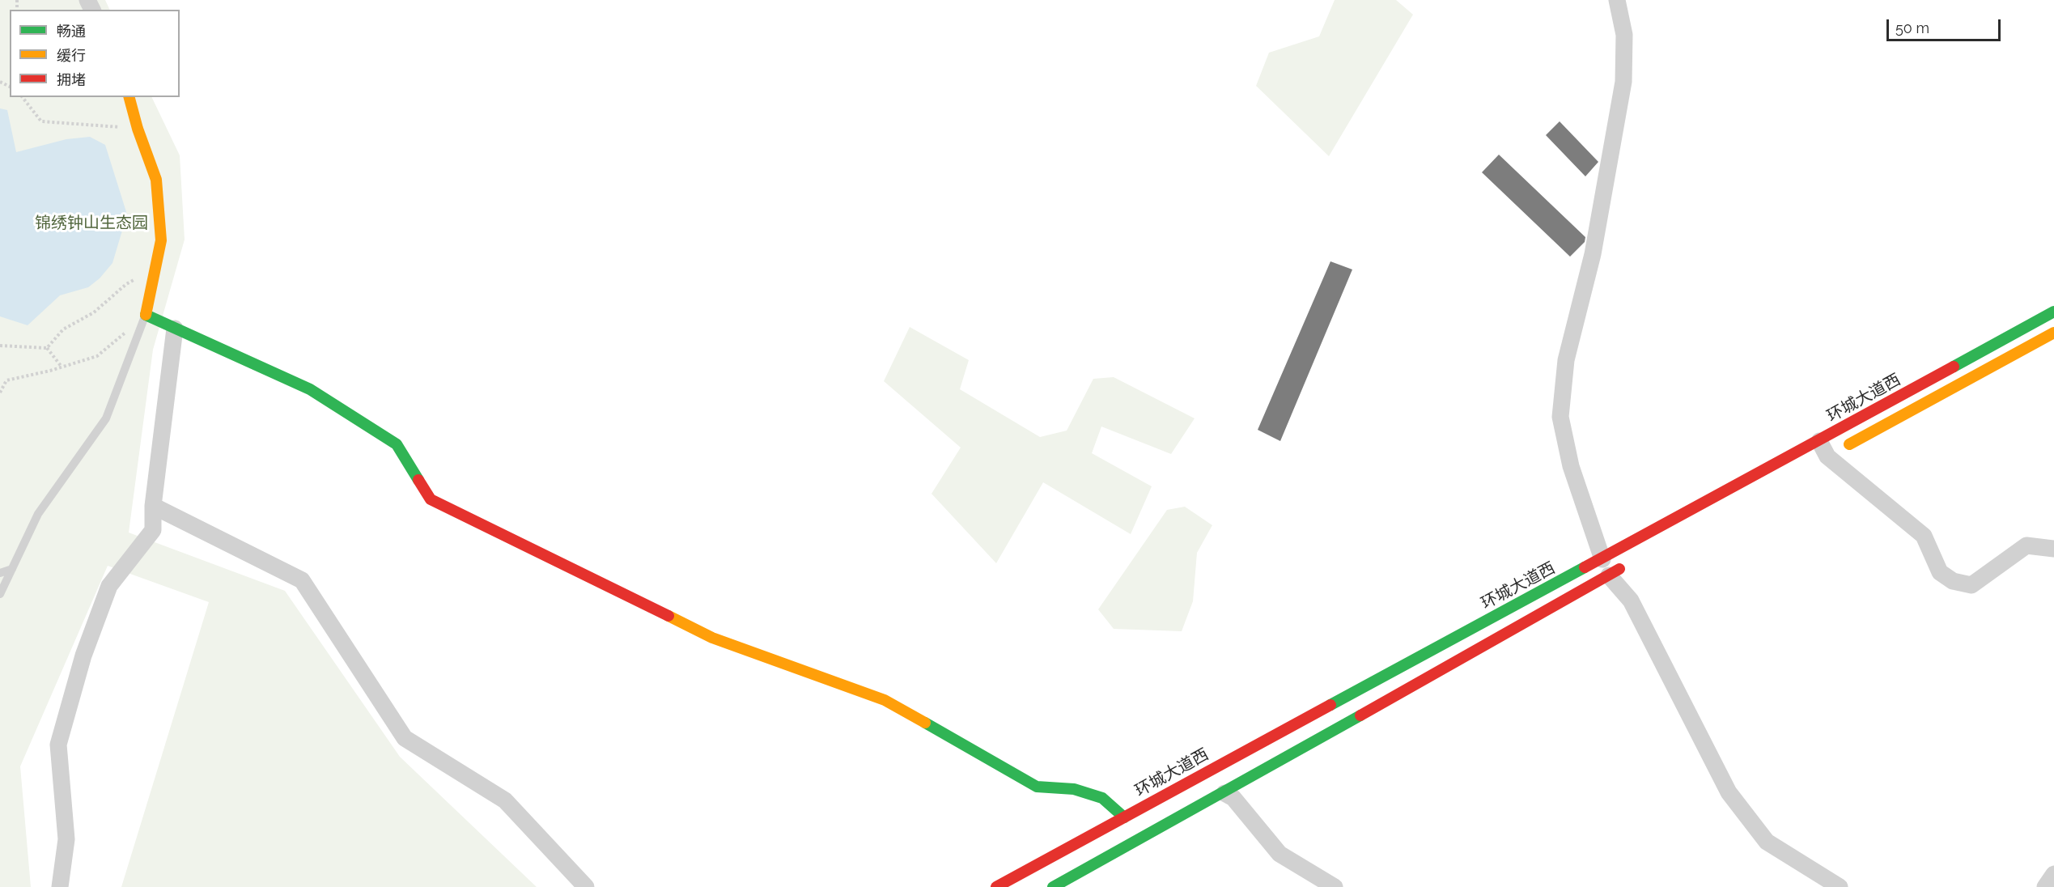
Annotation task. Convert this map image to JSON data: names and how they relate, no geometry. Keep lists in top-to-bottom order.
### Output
{
  "streets": {
    "main road": ["环城大道西"]
  },
  "parks": ["锦绣钟山生态园"],
  "legend": ["畅通", "缓行", "拥堵"],
  "scale_bar": "50 m"
}
